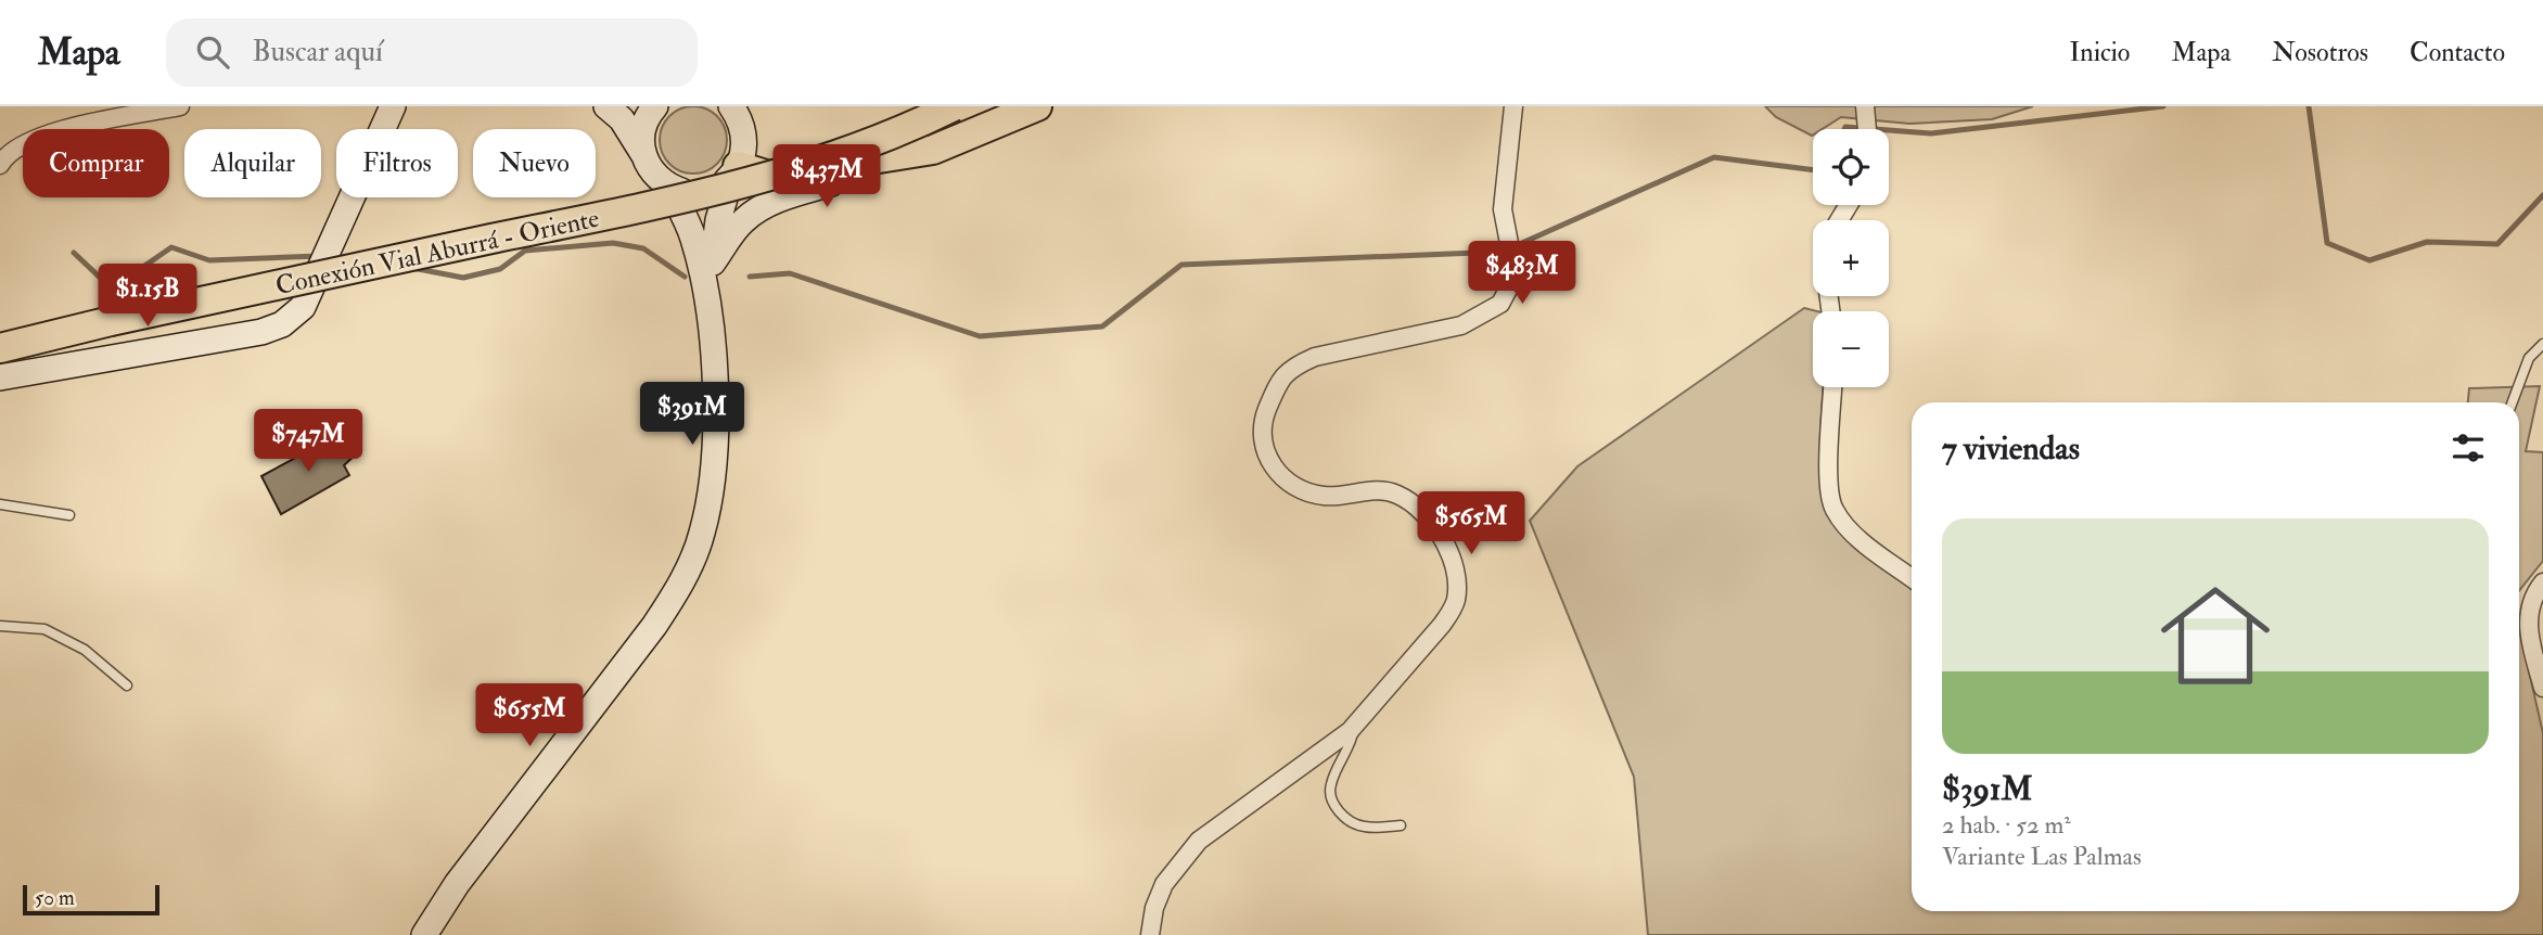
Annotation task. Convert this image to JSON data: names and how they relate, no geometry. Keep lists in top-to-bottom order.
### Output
{
  "streets": {
    "main road": ["Conexión Vial Aburrá - Oriente"]
  },
  "scale_bar": "50 m",
  "page": {
    "header": "Mapa",
    "search": "Buscar aquí",
    "nav": [
      "Inicio",
      "Mapa",
      "Nosotros",
      "Contacto"
    ],
    "map_buttons": ["+", "−"],
    "chip": [
      "Comprar",
      "Alquilar",
      "Filtros",
      "Nuevo"
    ],
    "price": [
      "$437M",
      "$483M",
      "$1.15B",
      "$391M",
      "$747M",
      "$565M",
      "$655M"
    ],
    "heading": "7 viviendas",
    "list": [
      {
        "name": "$391M",
        "note": "2 hab. · 52 m² · Variante Las Palmas"
      }
    ],
    "scale": "50 m"
  }
}
